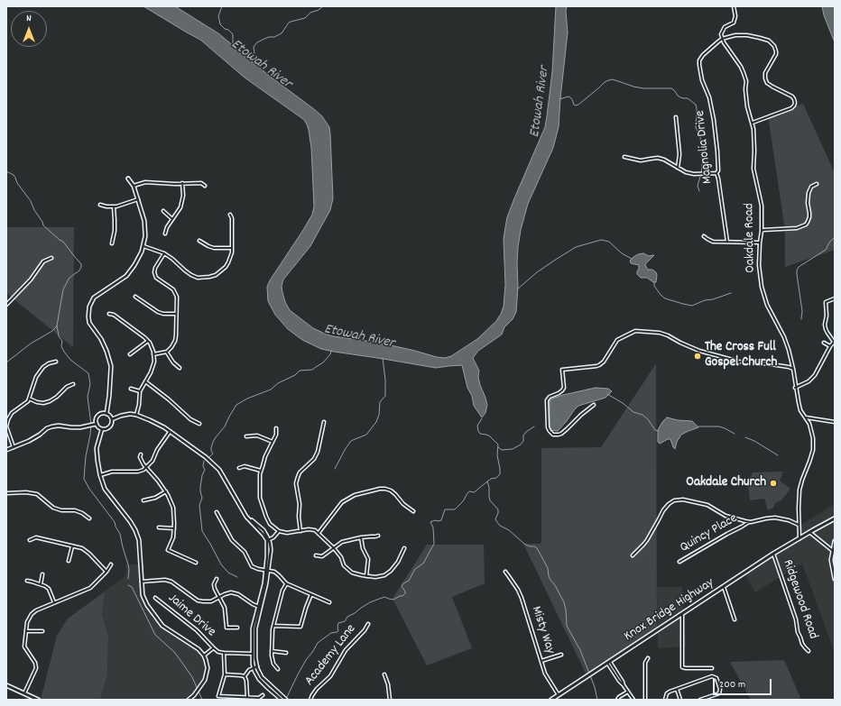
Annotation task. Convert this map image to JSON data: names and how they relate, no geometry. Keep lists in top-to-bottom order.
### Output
{
  "streets": {
    "main road": ["Knox Bridge Highway"],
    "street": [
      "Magnolia Drive",
      "Oakdale Road",
      "Quincy Place",
      "Ridgewood Road",
      "Jaime Drive",
      "Misty Way",
      "Academy Lane"
    ]
  },
  "crossings": [
    ["Magnolia Drive", "Oakdale Road"],
    ["Oakdale Road", "Knox Bridge Highway"],
    ["Ridgewood Road", "Knox Bridge Highway"],
    ["Knox Bridge Highway", "Misty Way"]
  ],
  "water": ["Etowah River"],
  "places": ["The Cross Full Gospel Church", "Oakdale Church"],
  "scale_bar": "200 m",
  "north": "top"
}
